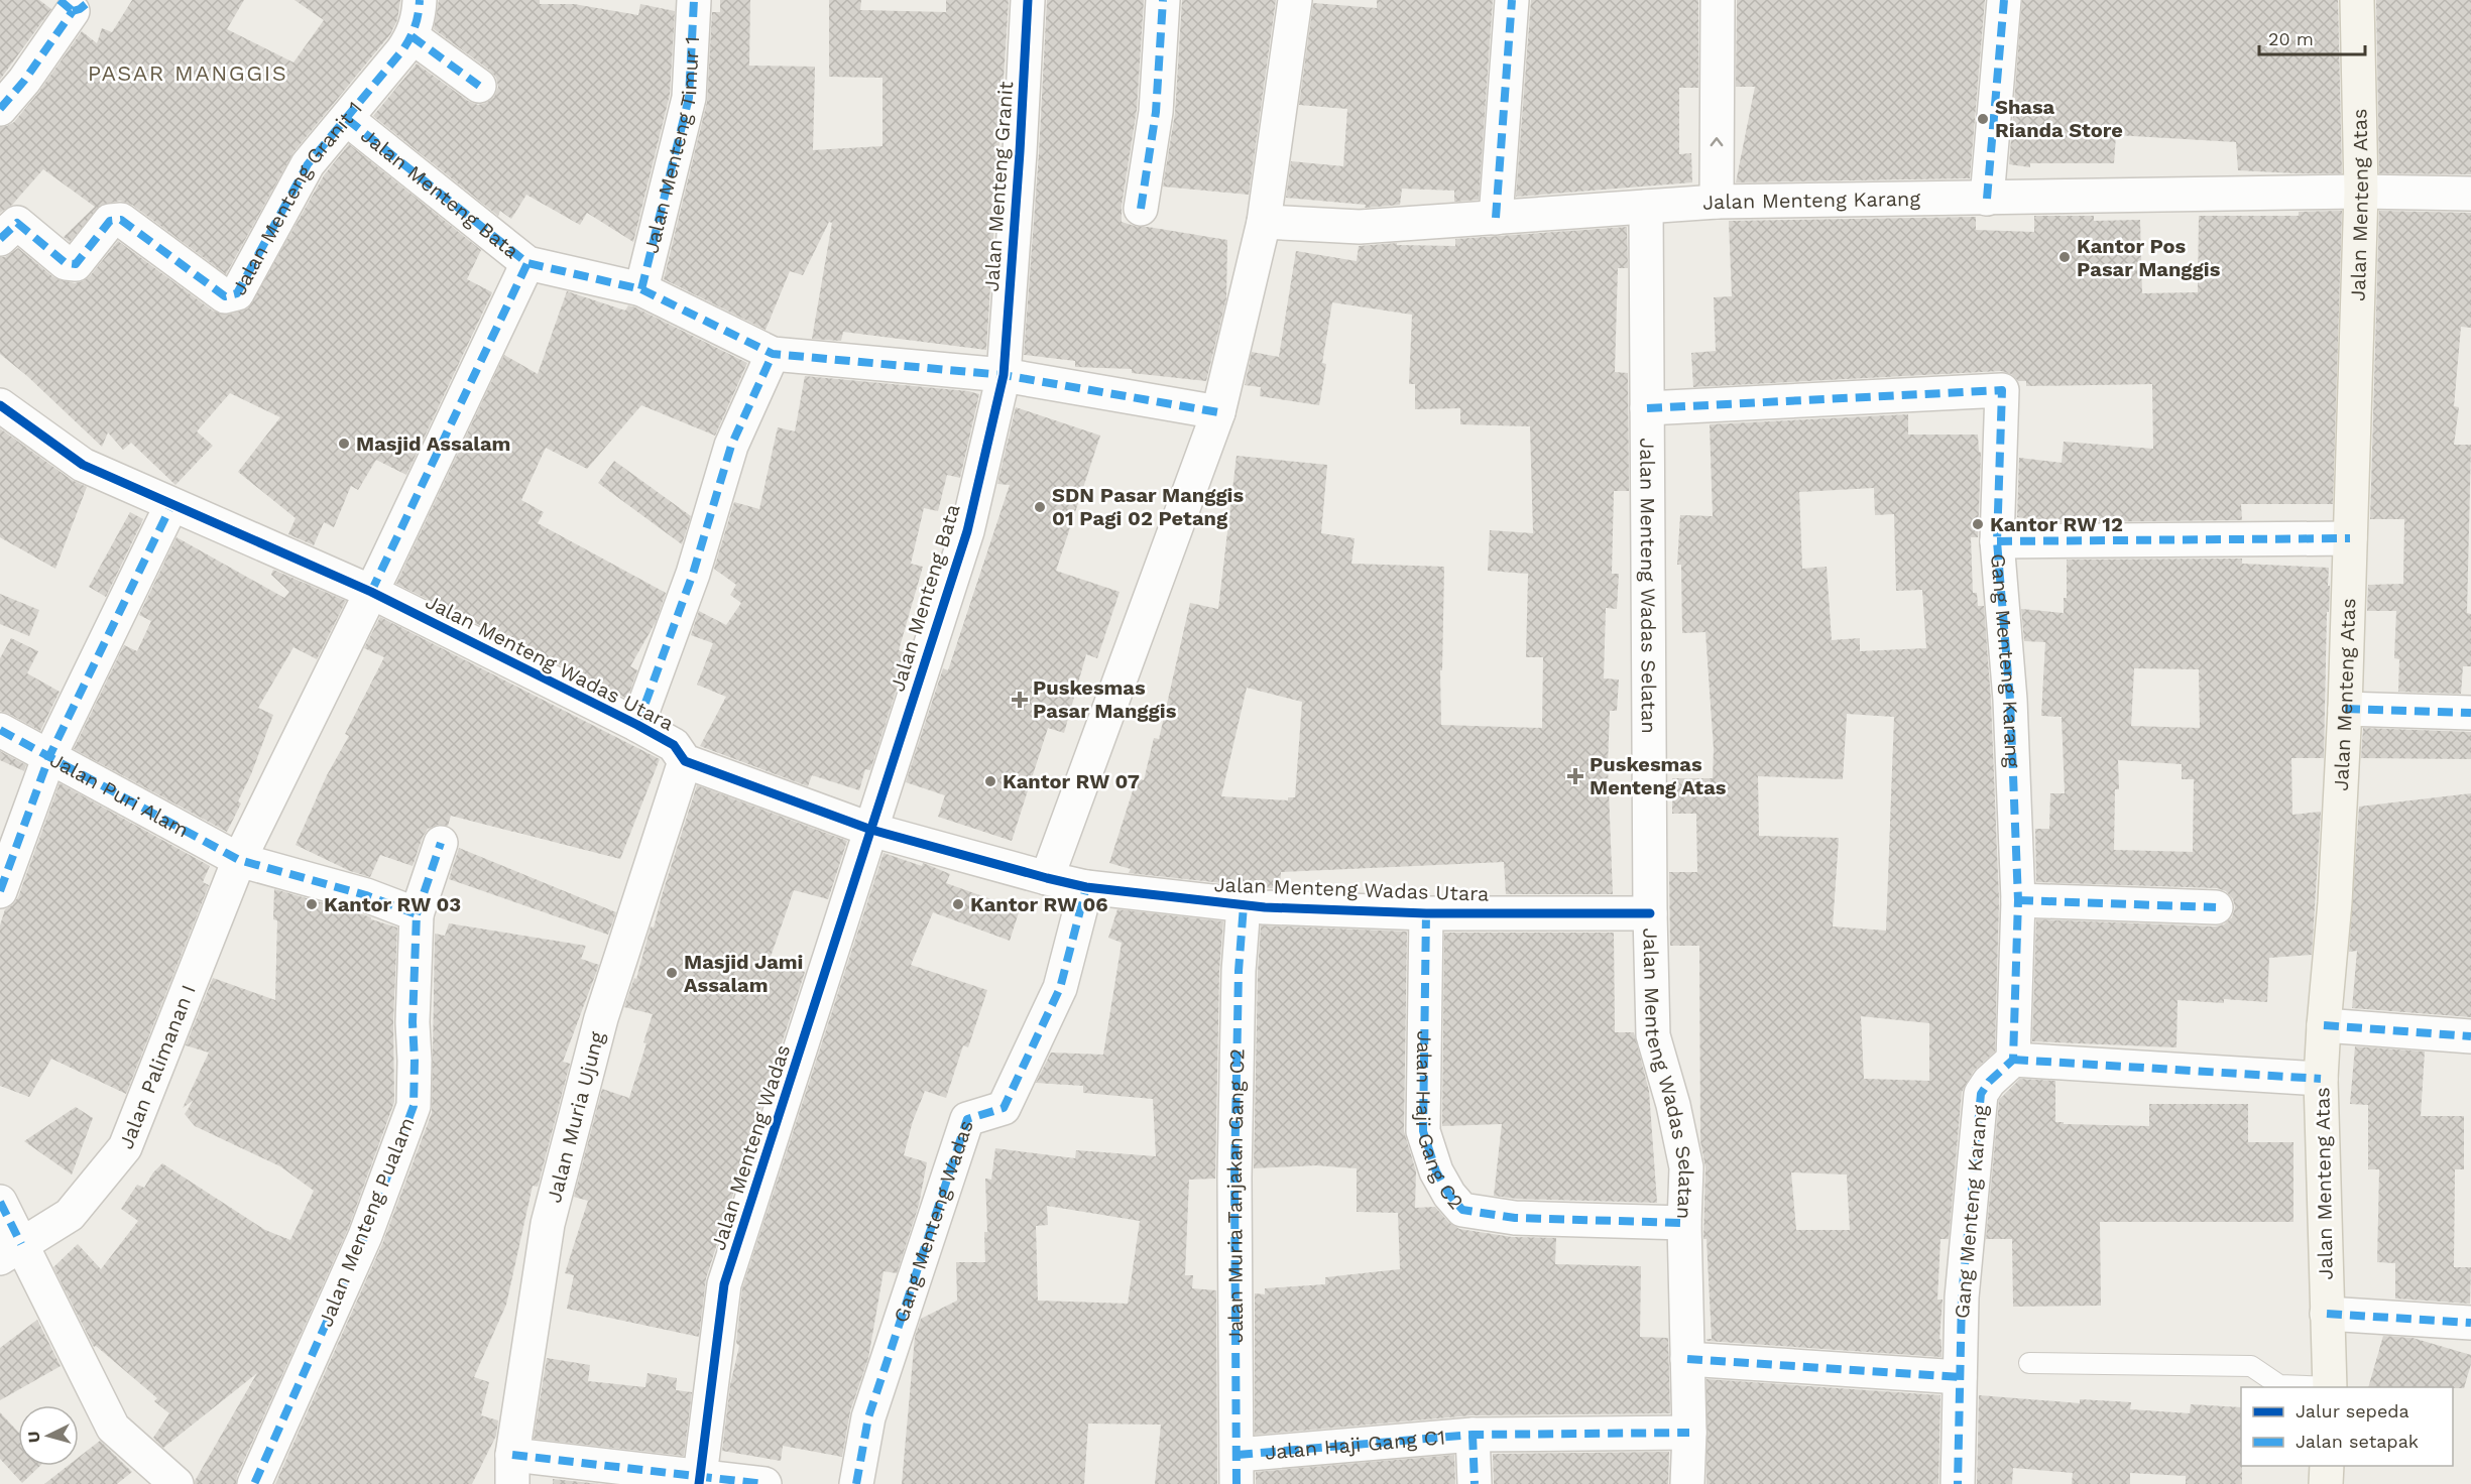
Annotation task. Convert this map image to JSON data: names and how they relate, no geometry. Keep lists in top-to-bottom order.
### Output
{
  "streets": {
    "street": [
      "Jalan Menteng Timur 1",
      "Jalan Menteng Granit",
      "Jalan Menteng Bata",
      "Jalan Menteng Granit 1",
      "Jalan Menteng Karang",
      "Jalan Menteng Atas",
      "Jalan Menteng Wadas Selatan",
      "Gang Menteng Karang",
      "Jalan Menteng Wadas Utara",
      "Jalan Puri Alam",
      "Jalan Palimanan I",
      "Jalan Haji Gang C2",
      "Jalan Muria Ujung",
      "Jalan Menteng Wadas",
      "Jalan Muria Tanjakan Gang C2",
      "Jalan Menteng Pualam",
      "Gang Menteng Wadas",
      "Jalan Haji Gang C1"
    ]
  },
  "crossings": [
    ["Jalan Menteng Timur 1", "Jalan Menteng Bata"],
    ["Jalan Menteng Granit", "Jalan Menteng Bata"],
    ["Jalan Menteng Bata", "Jalan Menteng Granit 1"],
    ["Jalan Menteng Bata", "Jalan Menteng Wadas Utara"],
    ["Jalan Menteng Bata", "Jalan Palimanan I"],
    ["Jalan Menteng Bata", "Jalan Menteng Wadas"],
    ["Jalan Menteng Karang", "Jalan Menteng Atas"],
    ["Jalan Menteng Karang", "Jalan Menteng Wadas Selatan"],
    ["Jalan Menteng Atas", "Gang Menteng Karang"],
    ["Jalan Menteng Wadas Selatan", "Jalan Menteng Wadas Utara"],
    ["Jalan Menteng Wadas Selatan", "Jalan Haji Gang C2"],
    ["Jalan Menteng Wadas Selatan", "Jalan Haji Gang C1"],
    ["Jalan Menteng Wadas Utara", "Jalan Palimanan I"],
    ["Jalan Menteng Wadas Utara", "Jalan Haji Gang C2"],
    ["Jalan Menteng Wadas Utara", "Jalan Muria Ujung"],
    ["Jalan Menteng Wadas Utara", "Jalan Menteng Wadas"],
    ["Jalan Menteng Wadas Utara", "Jalan Muria Tanjakan Gang C2"],
    ["Jalan Menteng Wadas Utara", "Gang Menteng Wadas"],
    ["Jalan Puri Alam", "Jalan Palimanan I"],
    ["Jalan Muria Tanjakan Gang C2", "Jalan Haji Gang C1"]
  ],
  "districts": ["PASAR MANGGIS"],
  "places": {
    "other": [
      "Shasa Rianda Store",
      "Kantor Pos Pasar Manggis",
      "Masjid Assalam",
      "SDN Pasar Manggis 01 Pagi 02 Petang",
      "Kantor RW 12",
      "Kantor RW 07",
      "Kantor RW 03",
      "Kantor RW 06",
      "Masjid Jami Assalam"
    ],
    "health": ["Puskesmas Pasar Manggis", "Puskesmas Menteng Atas"]
  },
  "legend": ["Jalur sepeda", "Jalan setapak"],
  "scale_bar": "20 m",
  "north": "left"
}
